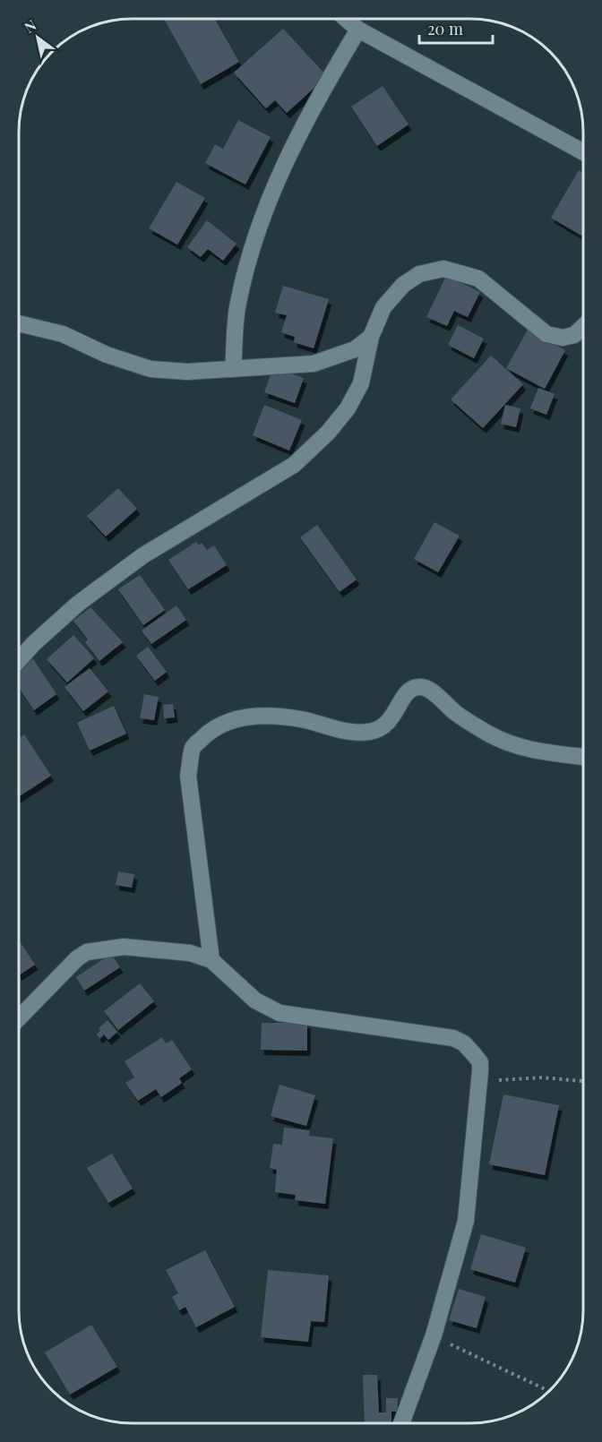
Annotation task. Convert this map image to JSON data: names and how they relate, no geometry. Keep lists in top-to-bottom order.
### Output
{
  "scale_bar": "20 m",
  "north": "top left"
}
